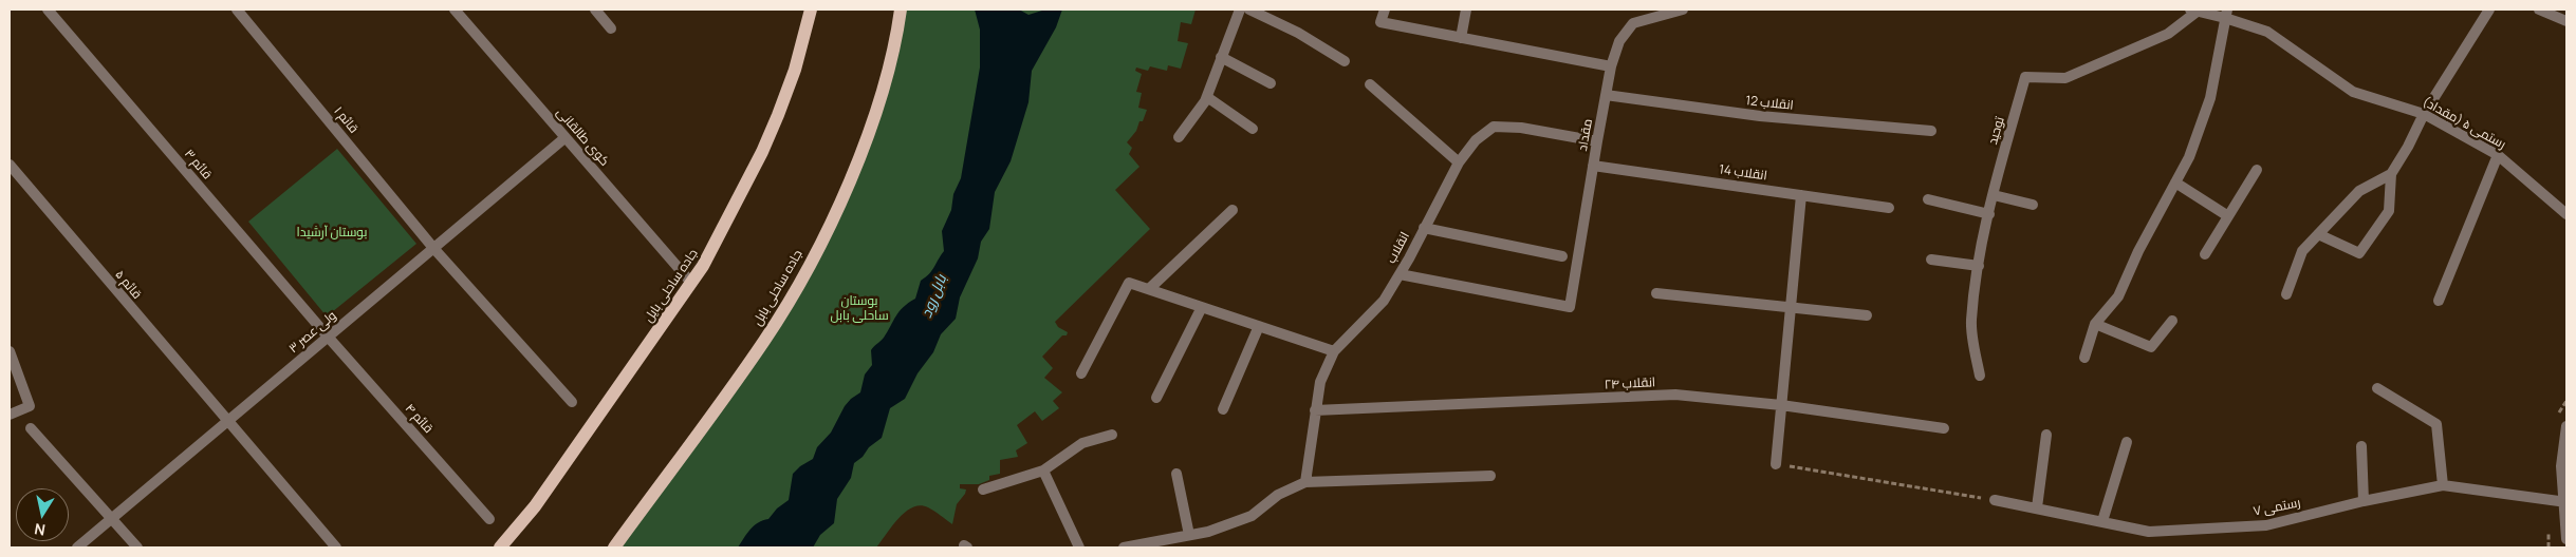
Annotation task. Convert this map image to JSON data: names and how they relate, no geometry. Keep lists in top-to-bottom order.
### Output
{
  "streets": {
    "main road": ["جاده ساحلی بایل", "جاده ساحلی بابل"],
    "street": [
      "انقلاب 12",
      "قائم ۱",
      "رستمی ۵ (مقداد)",
      "توحید",
      "مقداد",
      "کوی طالقانی",
      "قائم ۳",
      "انقلاب 14",
      "انقلاب",
      "قائم ۵",
      "ولی عصر ۳",
      "انقلاب ۲۴",
      "قائم ۴",
      "رستمی ۷"
    ]
  },
  "crossings": [
    ["انقلاب 12", "مقداد"],
    ["قائم ۱", "ولی عصر ۳"],
    ["رستمی ۵ (مقداد)", "توحید"],
    ["مقداد", "انقلاب 14"],
    ["مقداد", "انقلاب"],
    ["کوی طالقانی", "جاده ساحلی بایل"],
    ["کوی طالقانی", "ولی عصر ۳"],
    ["قائم ۳", "ولی عصر ۳"],
    ["قائم ۳", "قائم ۴"],
    ["انقلاب", "انقلاب ۲۴"],
    ["قائم ۵", "ولی عصر ۳"],
    ["ولی عصر ۳", "قائم ۴"]
  ],
  "water": ["بابل رود"],
  "parks": ["بوستان آرشیدا", "بوستان ساحلی بابل"],
  "north": "bottom"
}
